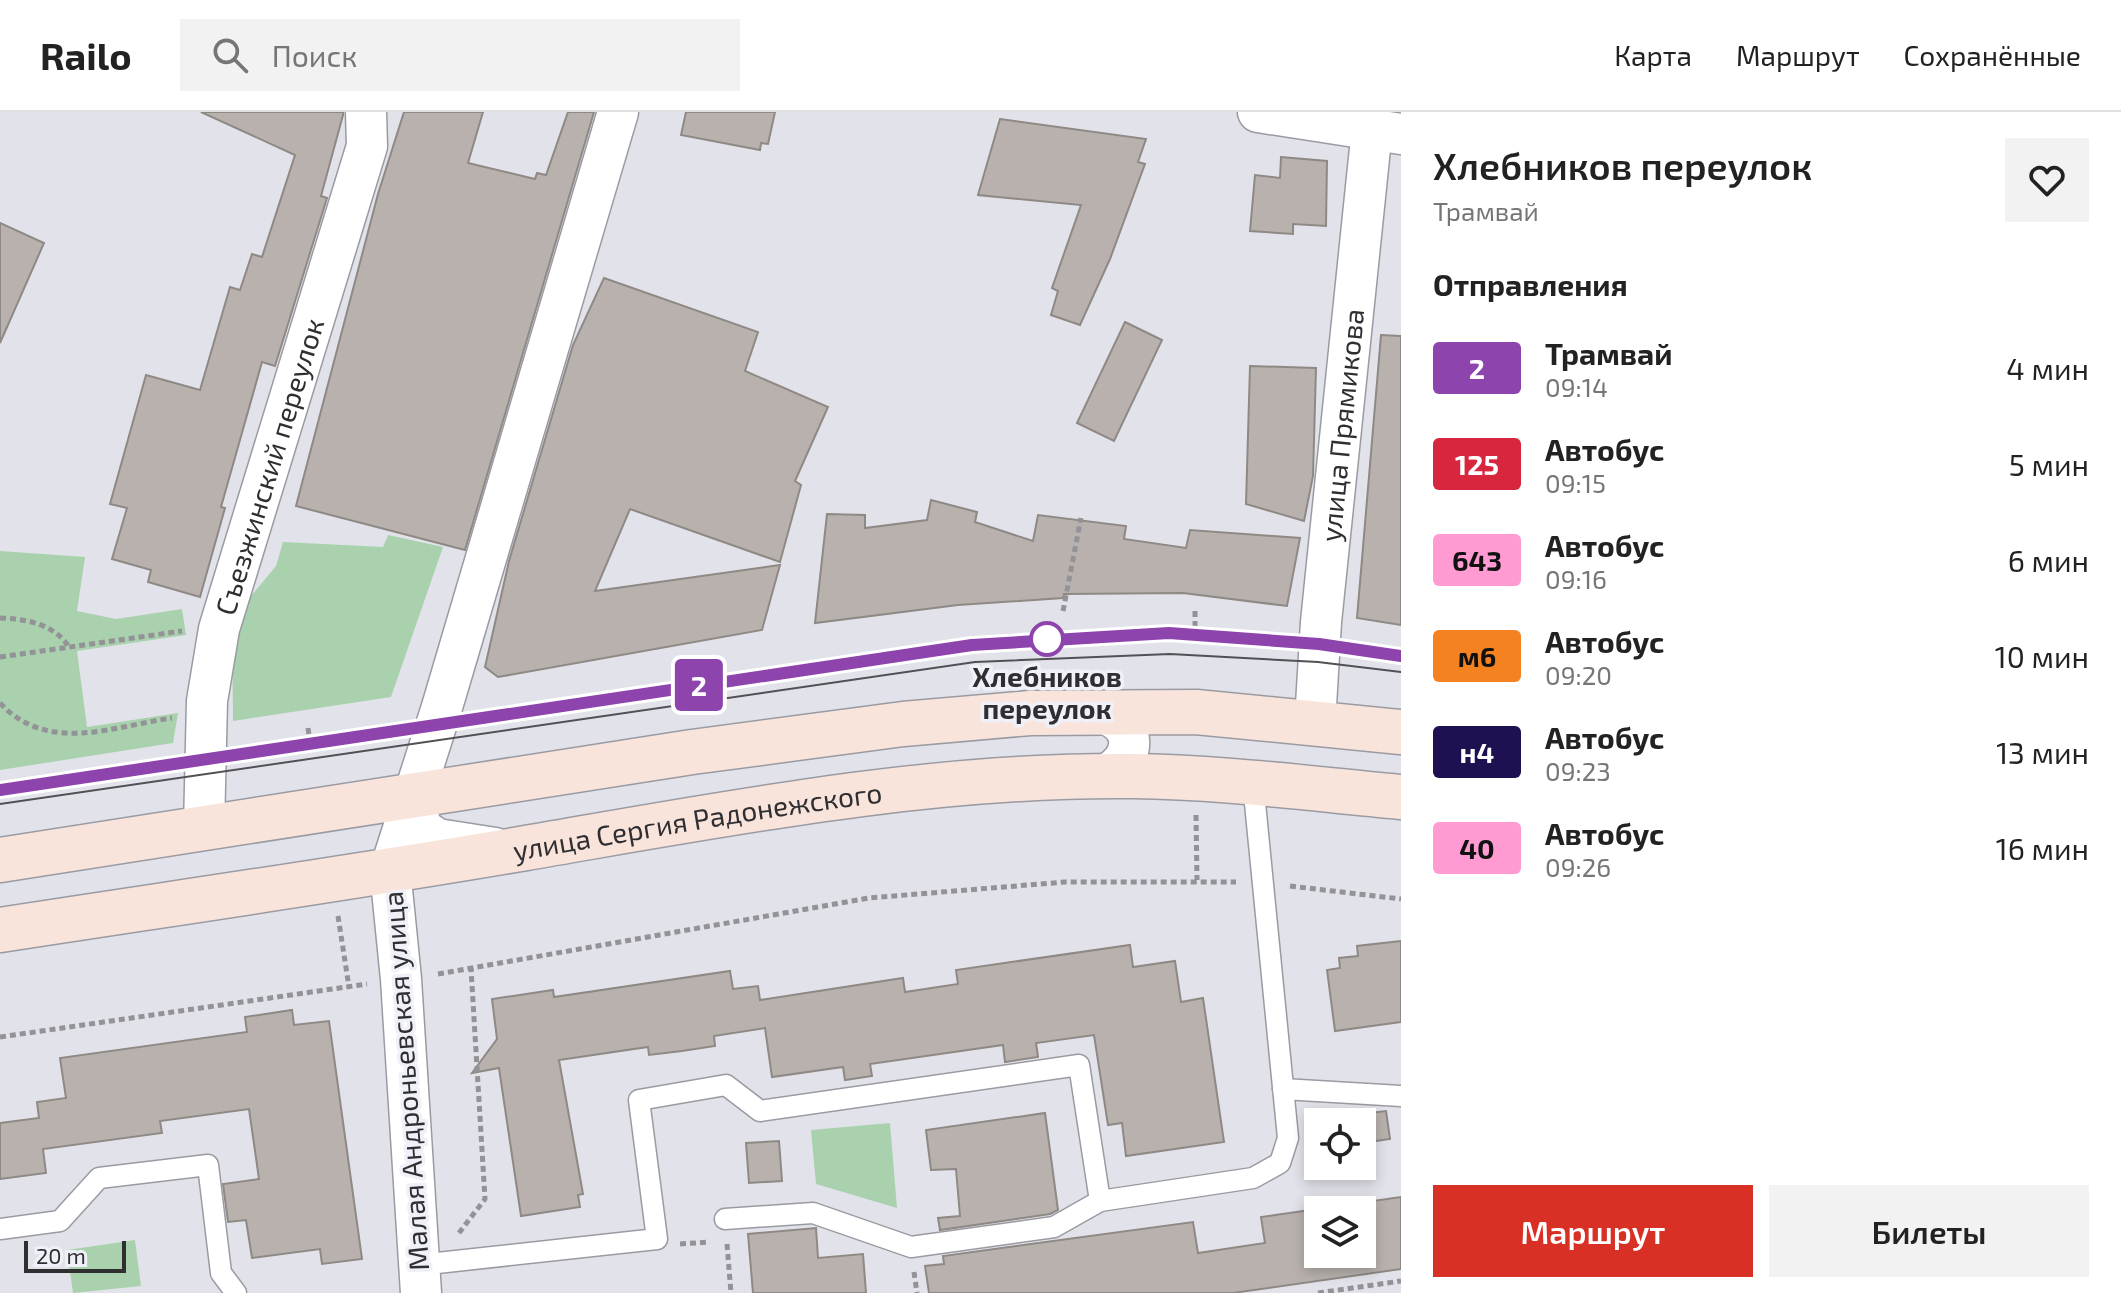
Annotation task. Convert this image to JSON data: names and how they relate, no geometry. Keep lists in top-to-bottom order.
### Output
{
  "streets": {
    "main road": ["улица Сергия Радонежского"],
    "street": ["улица Прямикова", "Съезжинский переулок", "Малая Андроньевская улица"]
  },
  "crossings": [
    ["улица Сергия Радонежского", "Малая Андроньевская улица"]
  ],
  "places": ["Хлебников переулок"],
  "lines": ["tram line 2"],
  "scale_bar": "20 m",
  "page": {
    "header": "Railo",
    "search": "Поиск",
    "nav": ["Карта", "Маршрут", "Сохранённые"],
    "on_map": "2",
    "heading": [
      ["Хлебников переулок", "Трамвай"],
      "Отправления"
    ],
    "list": [
      {
        "mark": "2",
        "name": "Трамвай",
        "note": "09:14",
        "value": "4 мин"
      },
      {
        "mark": "125",
        "name": "Автобус",
        "note": "09:15",
        "value": "5 мин"
      },
      {
        "mark": "643",
        "name": "Автобус",
        "note": "09:16",
        "value": "6 мин"
      },
      {
        "mark": "м6",
        "name": "Автобус",
        "note": "09:20",
        "value": "10 мин"
      },
      {
        "mark": "н4",
        "name": "Автобус",
        "note": "09:23",
        "value": "13 мин"
      },
      {
        "mark": "40",
        "name": "Автобус",
        "note": "09:26",
        "value": "16 мин"
      }
    ],
    "buttons": ["Маршрут", "Билеты"],
    "scale": "20 m"
  }
}
